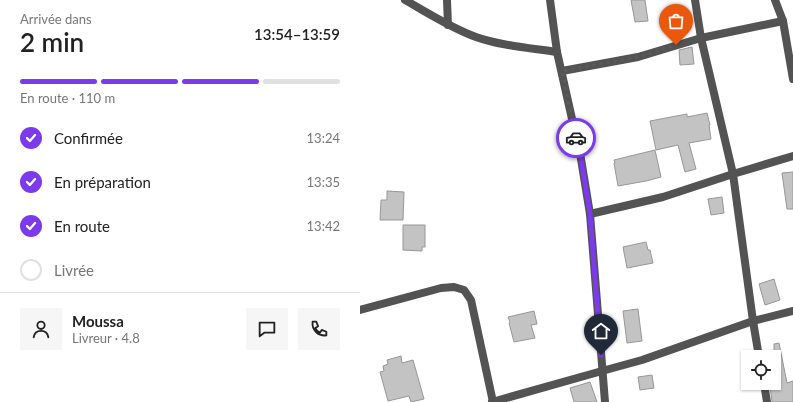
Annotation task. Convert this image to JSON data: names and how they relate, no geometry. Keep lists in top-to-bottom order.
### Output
{
  "page": {
    "heading": ["2 min", "Arrivée dans", "13:54–13:59"],
    "panel": ["Moussa", "Livreur · 4.8"],
    "bar": "En route · 110 m",
    "list": [
      ["Confirmée", "13:24"],
      ["En préparation", "13:35"],
      ["En route", "13:42"],
      "Livrée"
    ]
  }
}
